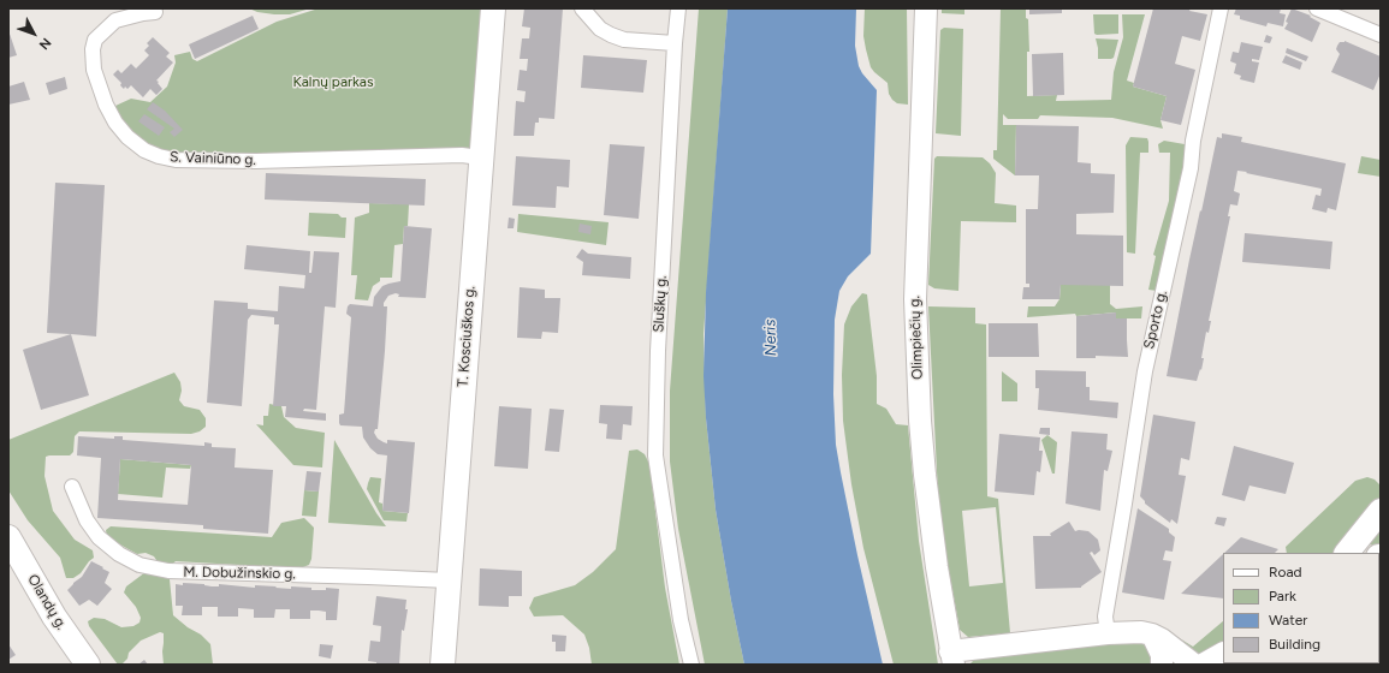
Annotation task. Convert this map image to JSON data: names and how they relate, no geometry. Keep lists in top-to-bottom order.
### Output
{
  "streets": {
    "main road": ["T. Kosciuškos g.", "Olandų g."],
    "street": [
      "S. Vainiūno g.",
      "Sluškų g.",
      "Sporto g.",
      "Olimpiečių g.",
      "M. Dobužinskio g."
    ]
  },
  "crossings": [
    ["S. Vainiūno g.", "T. Kosciuškos g."],
    ["T. Kosciuškos g.", "M. Dobužinskio g."]
  ],
  "water": ["Neris"],
  "parks": ["Kalnų parkas"],
  "legend": [
    "Road",
    "Park",
    "Water",
    "Building"
  ],
  "north": "bottom right"
}
